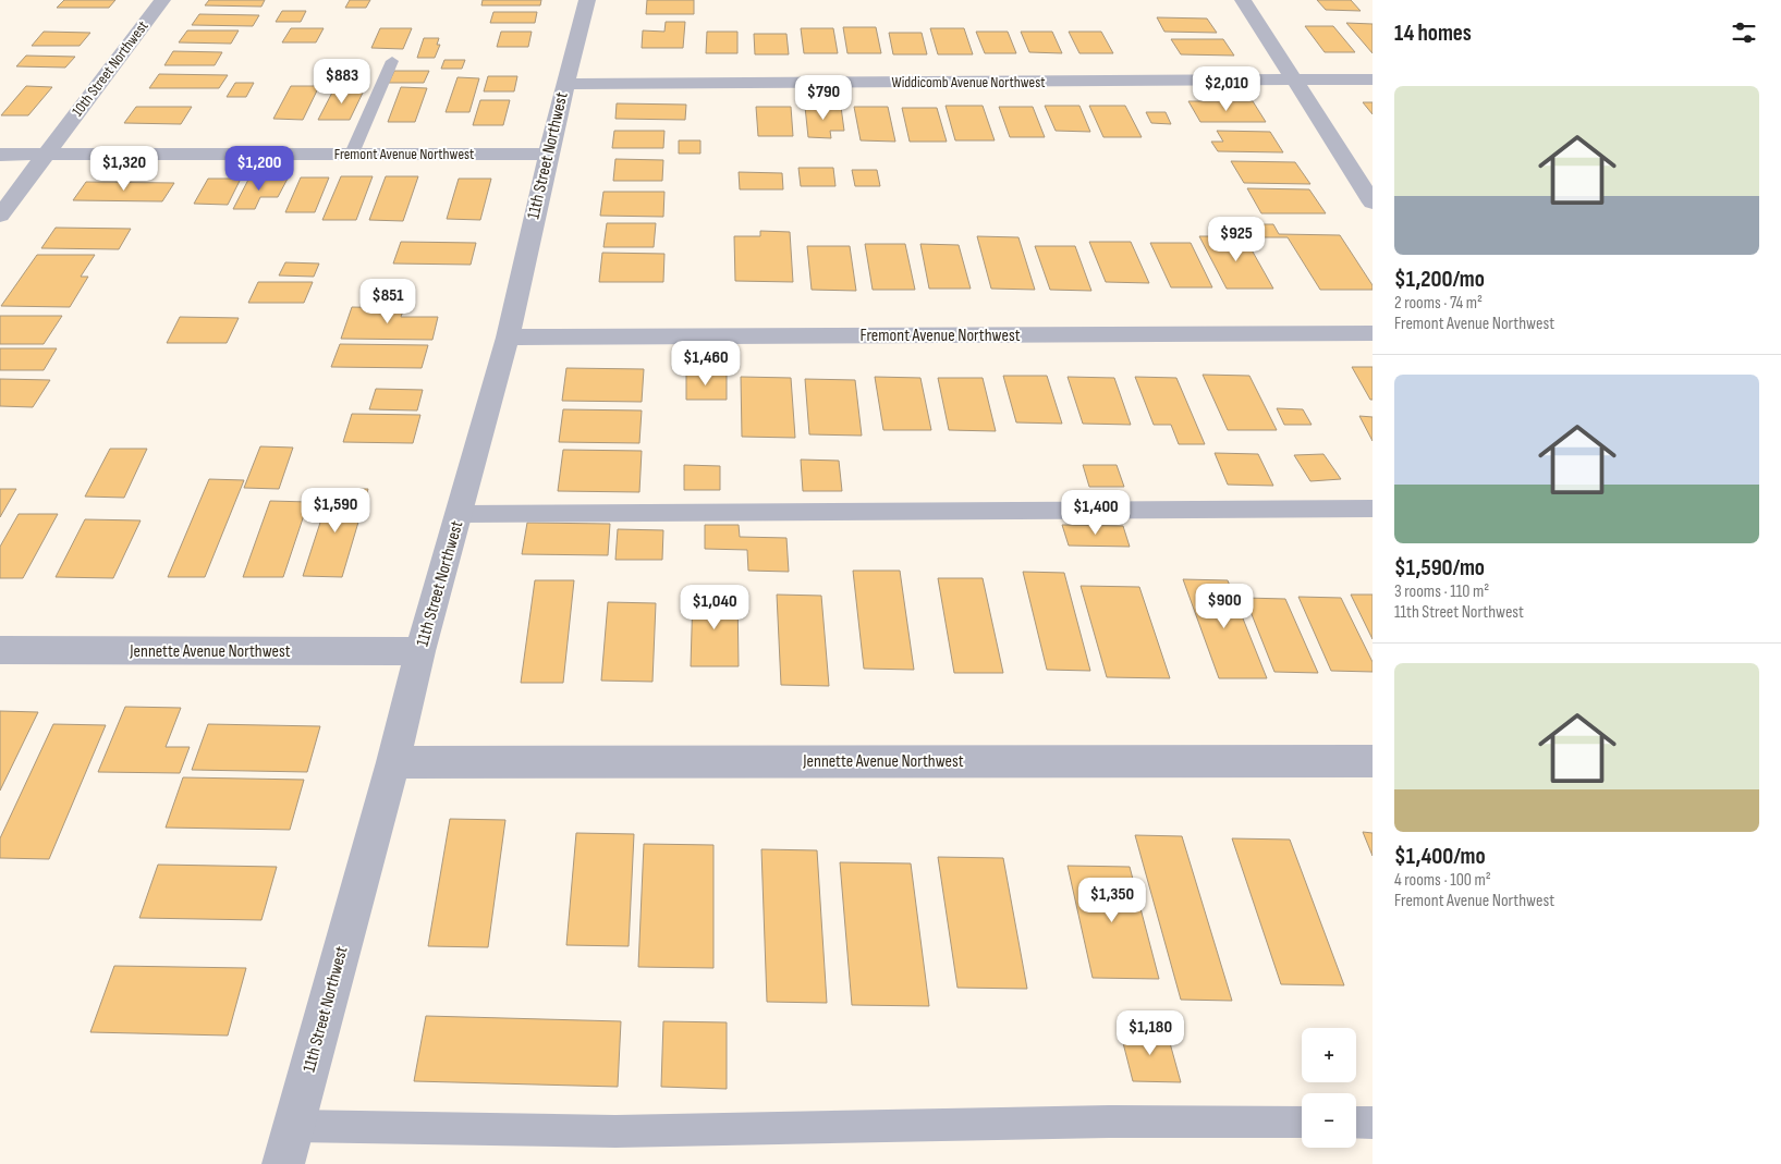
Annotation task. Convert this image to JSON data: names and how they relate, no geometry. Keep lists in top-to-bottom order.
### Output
{
  "streets": {
    "street": [
      "10th Street Northwest",
      "Widdicomb Avenue Northwest",
      "Fremont Avenue Northwest",
      "11th Street Northwest",
      "Jennette Avenue Northwest"
    ]
  },
  "crossings": [
    ["10th Street Northwest", "Fremont Avenue Northwest"],
    ["Widdicomb Avenue Northwest", "11th Street Northwest"],
    ["Fremont Avenue Northwest", "11th Street Northwest"],
    ["11th Street Northwest", "Jennette Avenue Northwest"]
  ],
  "page": {
    "heading": "14 homes",
    "price": [
      "$883",
      "$2,010",
      "$790",
      "$1,320",
      "$1,200",
      "$925",
      "$851",
      "$1,460",
      "$1,590",
      "$1,400",
      "$900",
      "$1,040",
      "$1,350",
      "$1,180"
    ],
    "list": [
      {
        "name": "$1,200/mo",
        "note": "2 rooms · 74 m² · Fremont Avenue Northwest"
      },
      {
        "name": "$1,590/mo",
        "note": "3 rooms · 110 m² · 11th Street Northwest"
      },
      {
        "name": "$1,400/mo",
        "note": "4 rooms · 100 m² · Fremont Avenue Northwest"
      }
    ],
    "map_buttons": ["+", "−"]
  }
}
